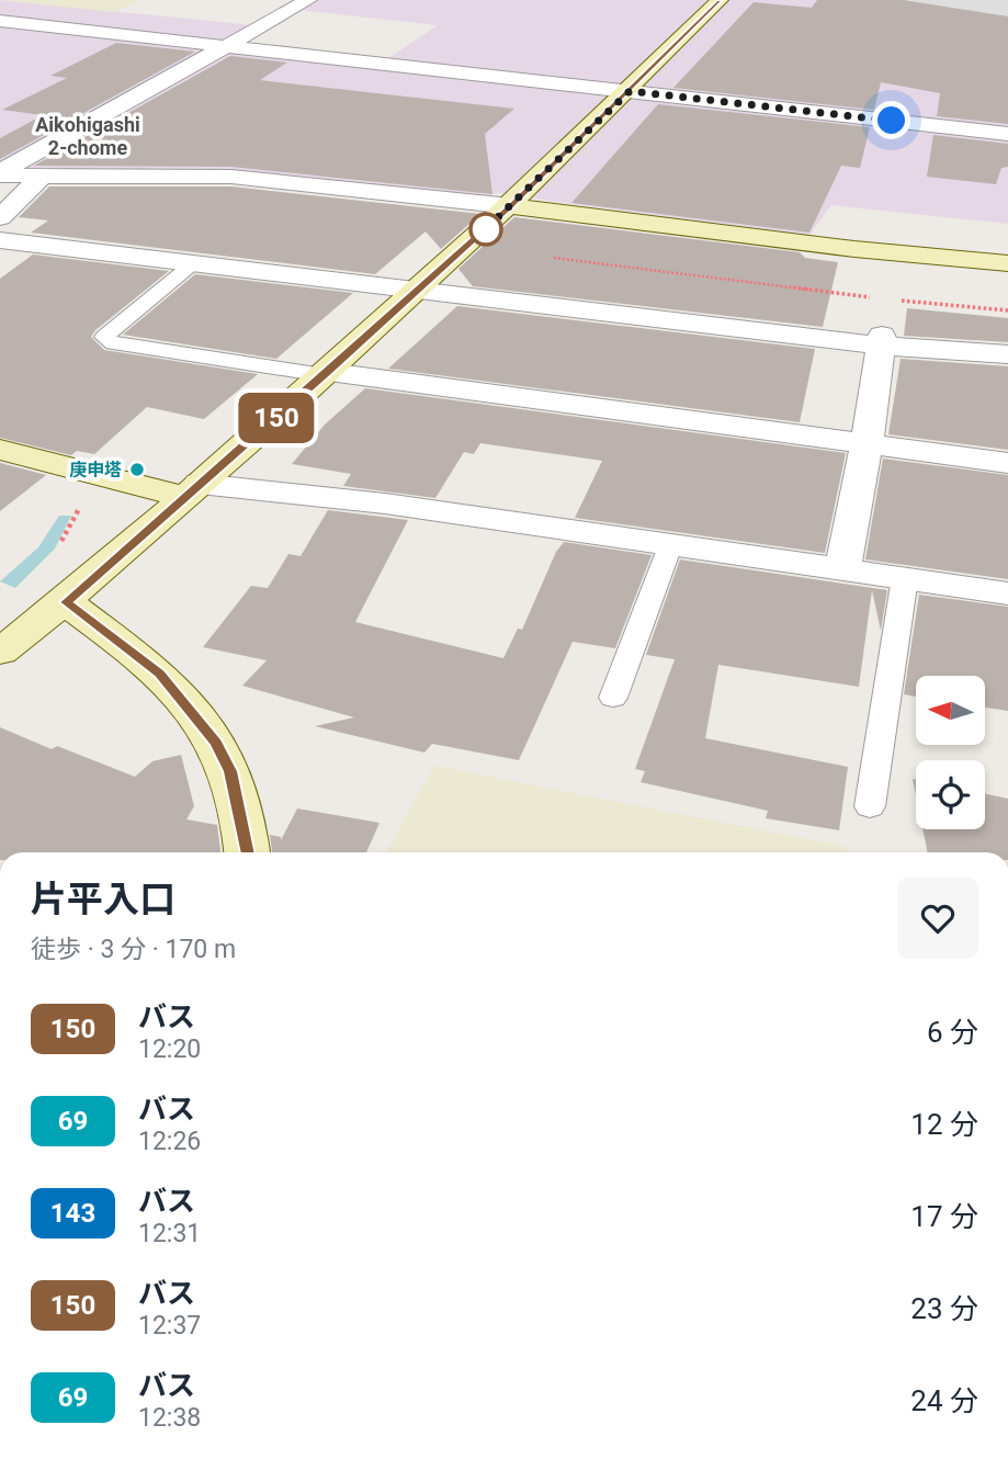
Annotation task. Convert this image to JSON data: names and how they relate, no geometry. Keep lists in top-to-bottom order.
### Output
{
  "districts": ["Aikohigashi 2-chome"],
  "places": ["庚申塔"],
  "lines": ["bus line 150"],
  "north": "left",
  "page": {
    "on_map": "150",
    "heading": ["片平入口", "徒歩 · 3 分 · 170 m"],
    "list": [
      {
        "mark": "150",
        "name": "バス",
        "note": "12:20",
        "value": "6 分"
      },
      {
        "mark": "69",
        "name": "バス",
        "note": "12:26",
        "value": "12 分"
      },
      {
        "mark": "143",
        "name": "バス",
        "note": "12:31",
        "value": "17 分"
      },
      {
        "mark": "150",
        "name": "バス",
        "note": "12:37",
        "value": "23 分"
      },
      {
        "mark": "69",
        "name": "バス",
        "note": "12:38",
        "value": "24 分"
      }
    ]
  }
}
